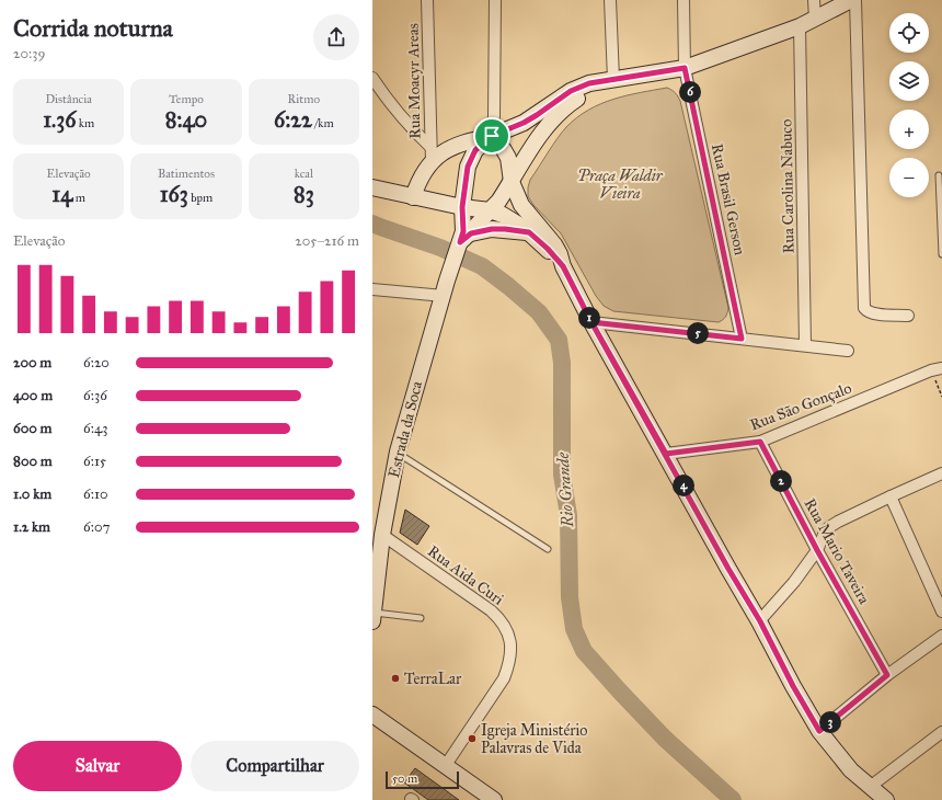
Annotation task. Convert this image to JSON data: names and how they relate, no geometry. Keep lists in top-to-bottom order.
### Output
{
  "streets": {
    "street": [
      "Rua Moacyr Areas",
      "Rua Carolina Nabuco",
      "Rua Brasil Gerson",
      "Rua São Gonçalo",
      "Estrada da Soca",
      "Rua Mario Taveira",
      "Rua Aida Curi"
    ]
  },
  "crossings": [
    ["Rua São Gonçalo", "Rua Mario Taveira"],
    ["Estrada da Soca", "Rua Aida Curi"]
  ],
  "water": ["Rio Grande"],
  "parks": ["Praça Waldir Vieira"],
  "places": ["TerraLar", "Igreja Ministério Palavras de Vida"],
  "scale_bar": "50 m",
  "page": {
    "heading": ["Corrida noturna", "20:39"],
    "map_buttons": ["+", "−"],
    "stats": [
      ["Distância", "1.36 km"],
      ["Tempo", "8:40"],
      ["Ritmo", "6:22 /km"],
      ["Elevação", "14 m"],
      ["Batimentos", "163 bpm"],
      ["kcal", "83"]
    ],
    "pins": [
      "6",
      "1",
      "5",
      "2",
      "4",
      "3"
    ],
    "chart": ["Elevação", "205–216 m"],
    "list": [
      {
        "name": "200 m",
        "note": "6:20"
      },
      {
        "name": "400 m",
        "note": "6:36"
      },
      {
        "name": "600 m",
        "note": "6:43"
      },
      {
        "name": "800 m",
        "note": "6:15"
      },
      {
        "name": "1.0 km",
        "note": "6:10"
      },
      {
        "name": "1.2 km",
        "note": "6:07"
      }
    ],
    "buttons": ["Salvar", "Compartilhar"],
    "scale": "50 m"
  }
}
